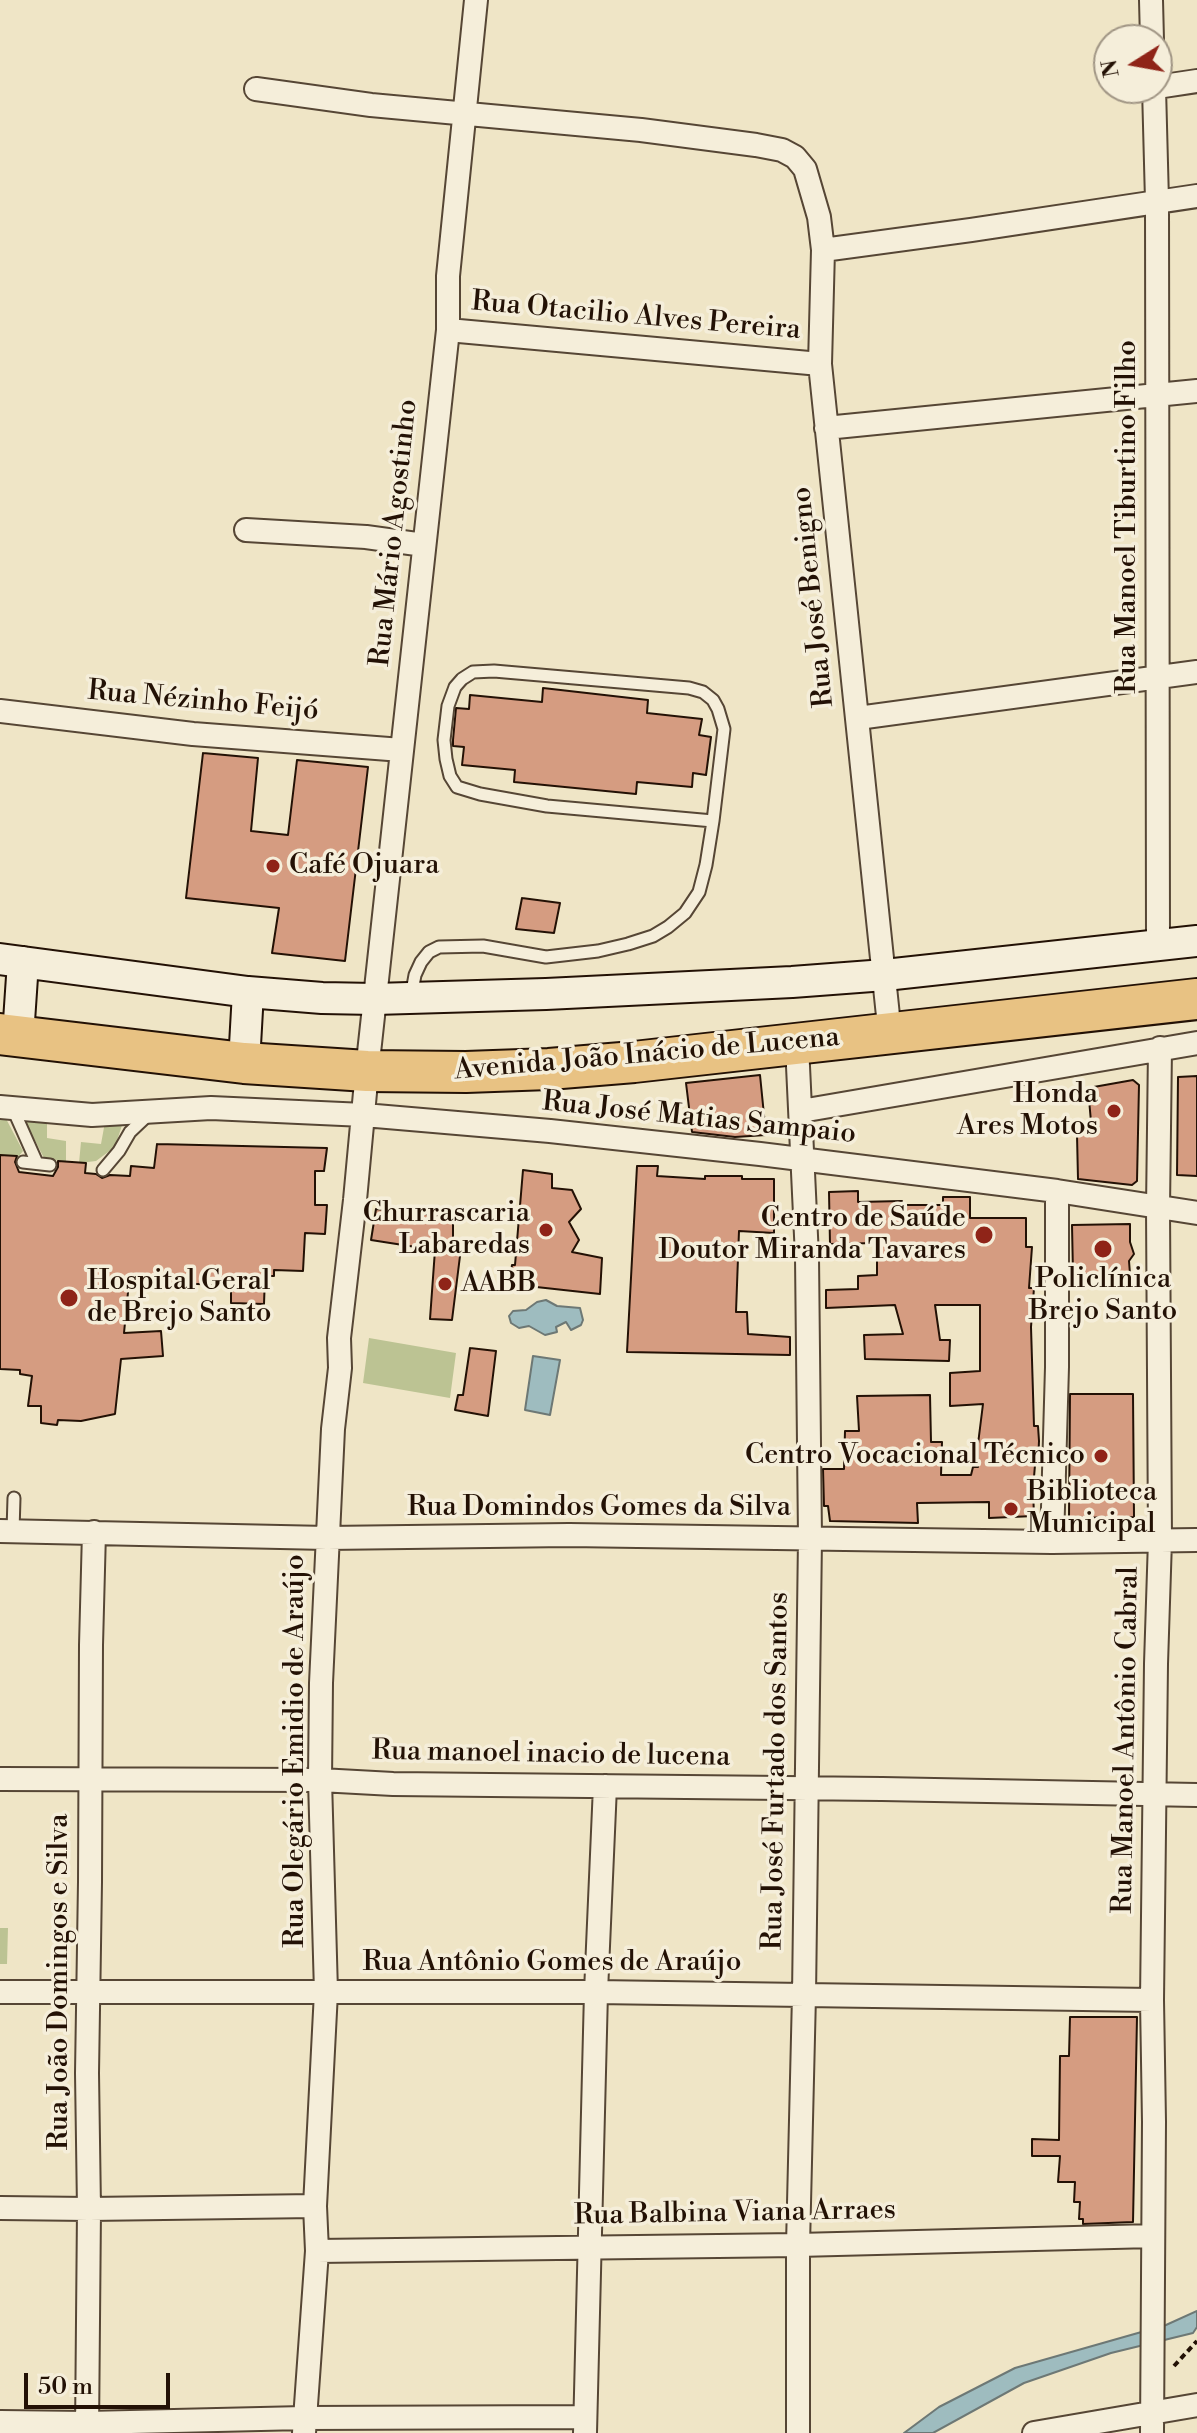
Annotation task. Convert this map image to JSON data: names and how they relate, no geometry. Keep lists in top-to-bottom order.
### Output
{
  "streets": {
    "highway": ["Avenida João Inácio de Lucena"],
    "street": [
      "Rua Otacilio Alves Pereira",
      "Rua Manoel Tiburtino Filho",
      "Rua Mário Agostinho",
      "Rua José Benigno",
      "Rua Nézinho Feijó",
      "Rua José Matias Sampaio",
      "Rua Domindos Gomes da Silva",
      "Rua Manoel Antônio Cabral",
      "Rua Olegário Emidio de Araújo",
      "Rua manoel inacio de lucena",
      "Rua José Furtado dos Santos",
      "Rua Antônio Gomes de Araújo",
      "Rua João Domingos e Silva",
      "Rua Balbina Viana Arraes"
    ]
  },
  "crossings": [
    ["Rua Otacilio Alves Pereira", "Rua Mário Agostinho"],
    ["Rua Otacilio Alves Pereira", "Rua José Benigno"],
    ["Rua Mário Agostinho", "Rua José Benigno"],
    ["Rua Mário Agostinho", "Rua Nézinho Feijó"],
    ["Rua Mário Agostinho", "Avenida João Inácio de Lucena"],
    ["Rua Mário Agostinho", "Rua Olegário Emidio de Araújo"],
    ["Rua José Benigno", "Avenida João Inácio de Lucena"],
    ["Avenida João Inácio de Lucena", "Rua Olegário Emidio de Araújo"],
    ["Avenida João Inácio de Lucena", "Rua José Furtado dos Santos"],
    ["Rua José Matias Sampaio", "Rua Manoel Antônio Cabral"],
    ["Rua José Matias Sampaio", "Rua Olegário Emidio de Araújo"],
    ["Rua José Matias Sampaio", "Rua José Furtado dos Santos"],
    ["Rua Domindos Gomes da Silva", "Rua Manoel Antônio Cabral"],
    ["Rua Domindos Gomes da Silva", "Rua Olegário Emidio de Araújo"],
    ["Rua Domindos Gomes da Silva", "Rua José Furtado dos Santos"],
    ["Rua Domindos Gomes da Silva", "Rua João Domingos e Silva"],
    ["Rua Manoel Antônio Cabral", "Rua manoel inacio de lucena"],
    ["Rua Manoel Antônio Cabral", "Rua Antônio Gomes de Araújo"],
    ["Rua Manoel Antônio Cabral", "Rua Balbina Viana Arraes"],
    ["Rua Olegário Emidio de Araújo", "Rua manoel inacio de lucena"],
    ["Rua Olegário Emidio de Araújo", "Rua Antônio Gomes de Araújo"],
    ["Rua Olegário Emidio de Araújo", "Rua Balbina Viana Arraes"],
    ["Rua manoel inacio de lucena", "Rua José Furtado dos Santos"],
    ["Rua manoel inacio de lucena", "Rua João Domingos e Silva"],
    ["Rua José Furtado dos Santos", "Rua Antônio Gomes de Araújo"],
    ["Rua José Furtado dos Santos", "Rua Balbina Viana Arraes"],
    ["Rua Antônio Gomes de Araújo", "Rua João Domingos e Silva"]
  ],
  "places": [
    "Café Ojuara",
    "Honda Ares Motos",
    "Churrascaria Labaredas",
    "Centro de Saúde Doutor Miranda Tavares",
    "Policlínica Brejo Santo",
    "AABB",
    "Hospital Geral de Brejo Santo",
    "Centro Vocacional Técnico",
    "Biblioteca Municipal"
  ],
  "scale_bar": "50 m",
  "north": "left"
}
